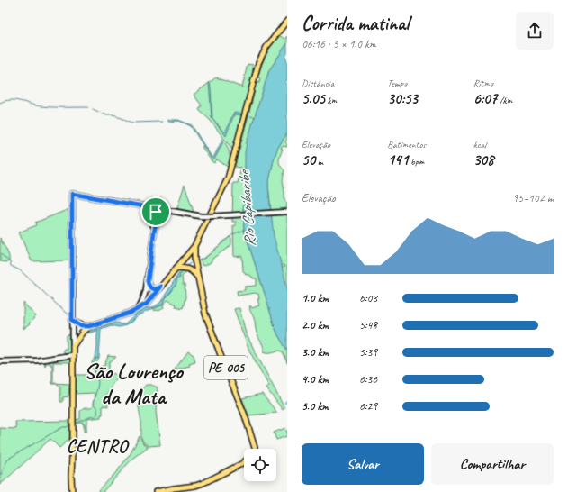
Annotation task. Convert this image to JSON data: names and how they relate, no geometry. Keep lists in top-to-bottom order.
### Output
{
  "streets": {
    "main road": ["PE-005"]
  },
  "districts": ["São Lourenço da Mata", "CENTRO"],
  "water": ["Rio Capibaribe"],
  "page": {
    "heading": ["Corrida matinal", "06:16 · 5 × 1.0 km"],
    "stats": [
      ["Distância", "5.05 km"],
      ["Tempo", "30:53"],
      ["Ritmo", "6:07 /km"],
      ["Elevação", "50 m"],
      ["Batimentos", "141 bpm"],
      ["kcal", "308"]
    ],
    "chart": ["Elevação", "95–102 m"],
    "list": [
      {
        "name": "1.0 km",
        "note": "6:03"
      },
      {
        "name": "2.0 km",
        "note": "5:48"
      },
      {
        "name": "3.0 km",
        "note": "5:39"
      },
      {
        "name": "4.0 km",
        "note": "6:36"
      },
      {
        "name": "5.0 km",
        "note": "6:29"
      }
    ],
    "buttons": ["Salvar", "Compartilhar"]
  }
}
